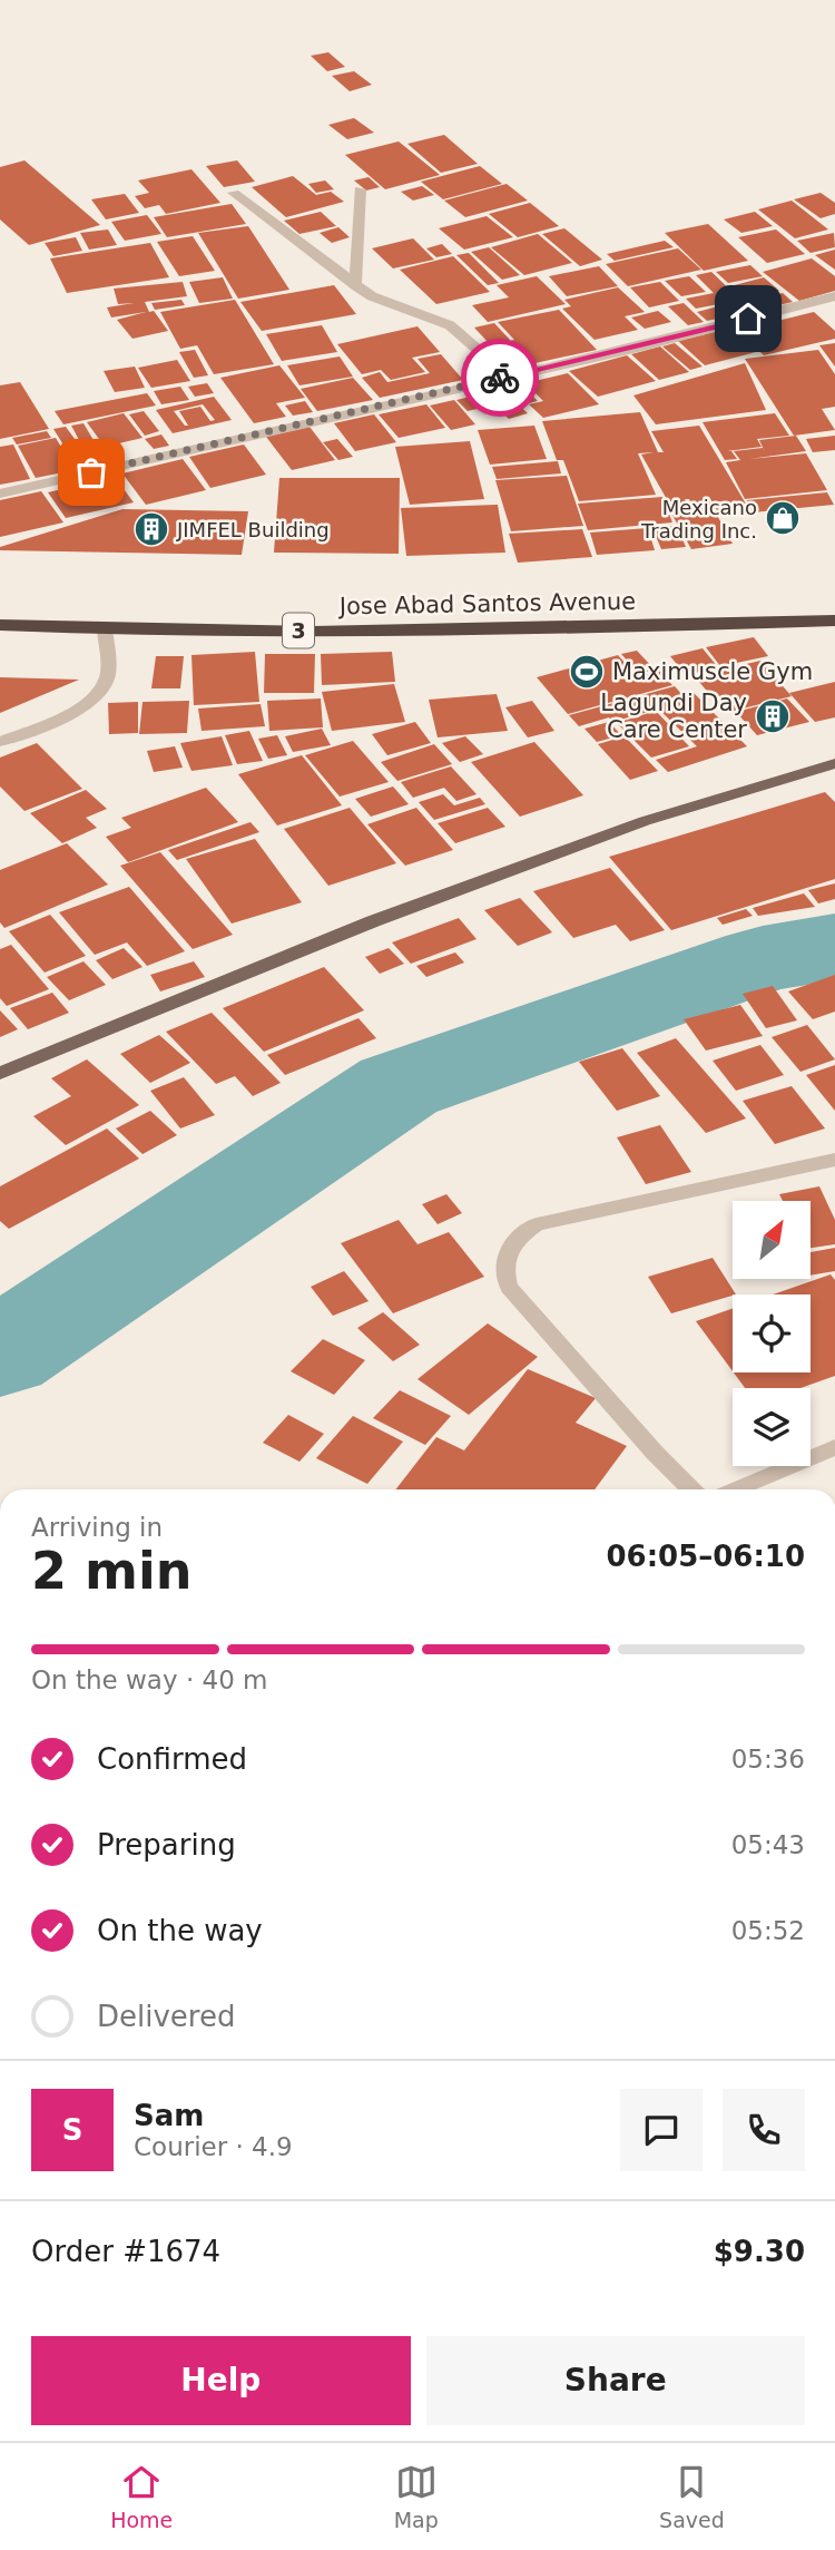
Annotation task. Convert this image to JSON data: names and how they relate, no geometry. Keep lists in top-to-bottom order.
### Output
{
  "streets": {
    "highway": ["Jose Abad Santos Avenue", "3"]
  },
  "places": {
    "shop": ["Mexicano Trading Inc."],
    "building": ["JIMFEL Building", "Lagundi Day Care Center"],
    "sports": ["Maximuscle Gym"]
  },
  "north": "top right",
  "page": {
    "heading": ["2 min", "Arriving in", "06:05–06:10"],
    "panel": [
      "Sam",
      "Courier · 4.9",
      "Order #1674",
      "$9.30"
    ],
    "bar": "On the way · 40 m",
    "list": [
      ["Confirmed", "05:36"],
      ["Preparing", "05:43"],
      ["On the way", "05:52"],
      "Delivered"
    ],
    "round": "S",
    "buttons": ["Help", "Share"],
    "tabs": ["Home", "Map", "Saved"]
  }
}
